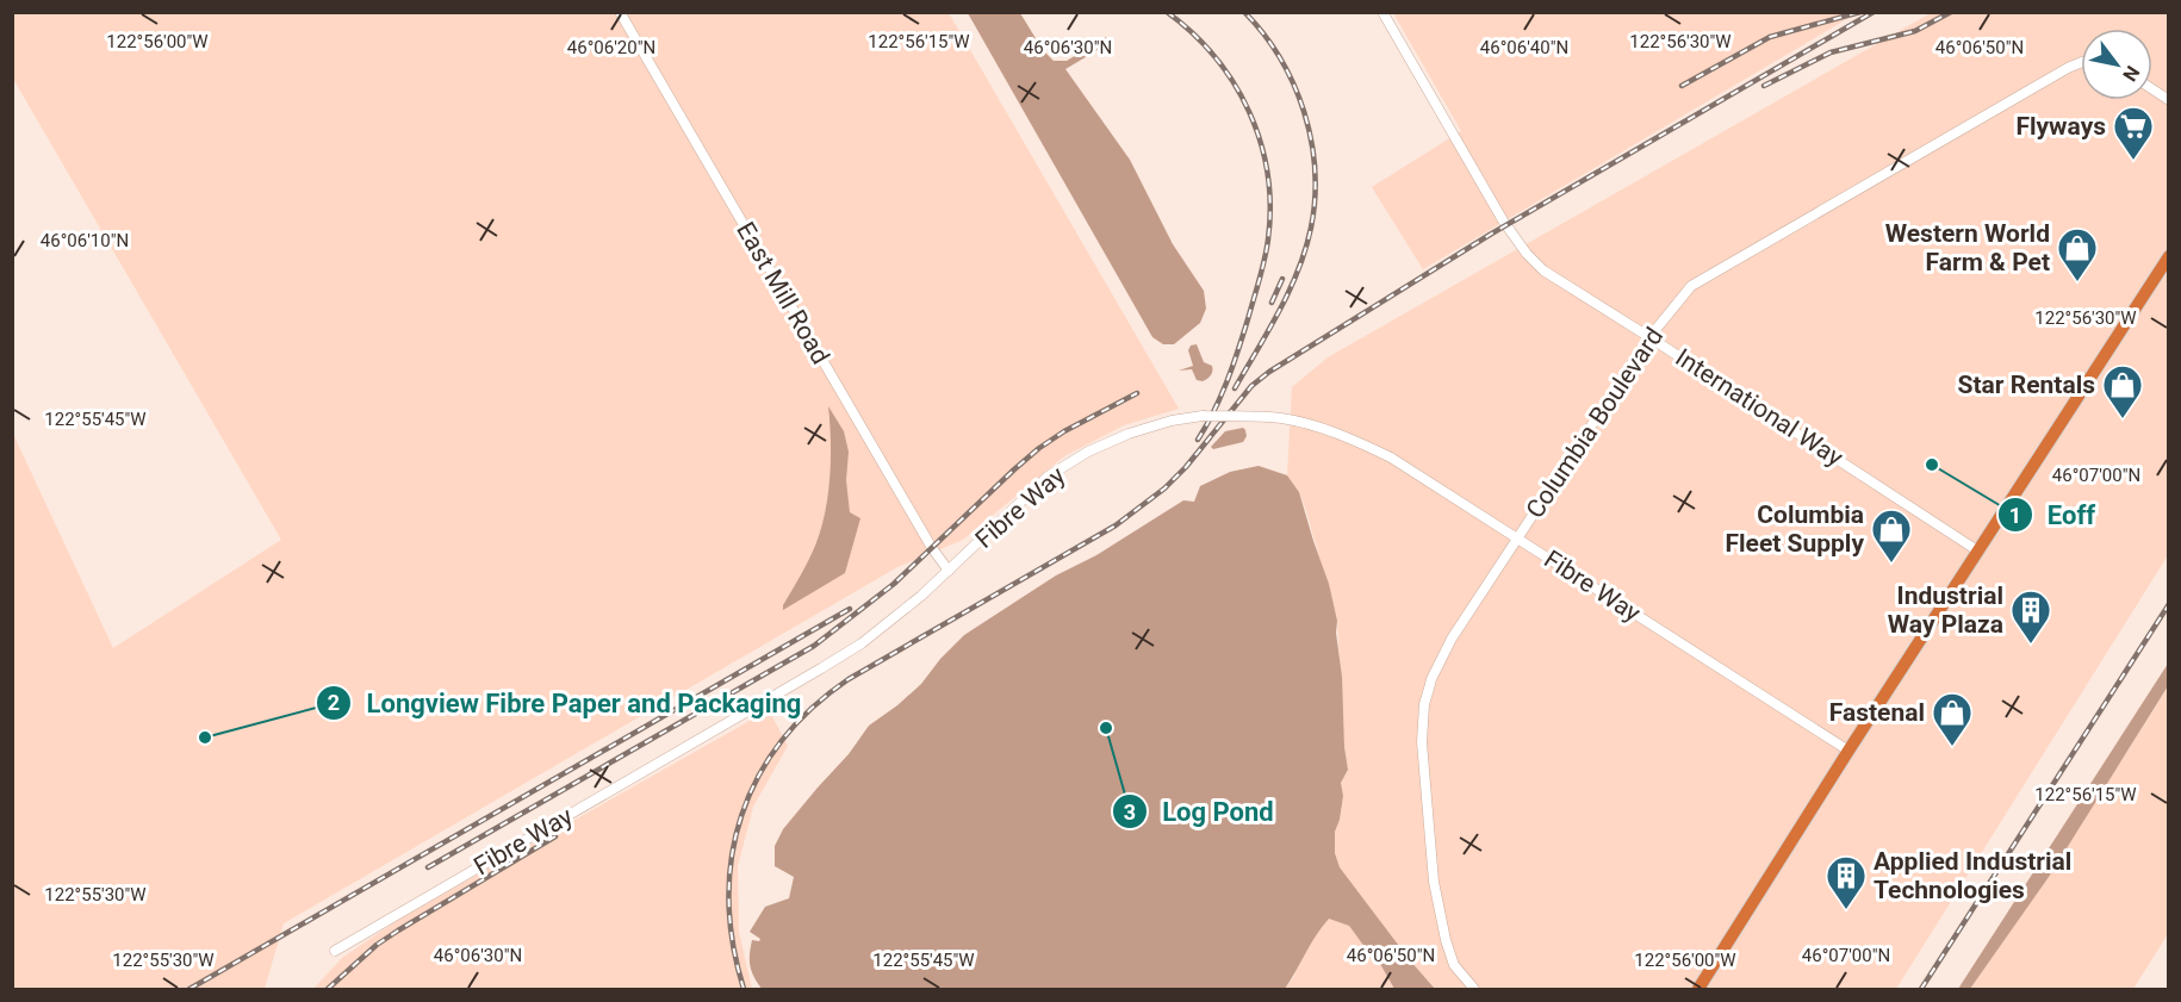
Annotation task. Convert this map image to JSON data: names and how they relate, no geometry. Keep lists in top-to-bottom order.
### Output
{
  "streets": {
    "street": [
      "East Mill Road",
      "International Way",
      "Columbia Boulevard",
      "Fibre Way"
    ]
  },
  "crossings": [
    ["East Mill Road", "Fibre Way"],
    ["International Way", "Columbia Boulevard"],
    ["Columbia Boulevard", "Fibre Way"]
  ],
  "places": {
    "supermarket": ["Flyways"],
    "shop": [
      "Western World Farm & Pet",
      "Star Rentals",
      "Columbia Fleet Supply",
      "Fastenal"
    ],
    "other": ["Eoff", "Log Pond", "Longview Fibre Paper and Packaging"],
    "building": ["Industrial Way Plaza", "Applied Industrial Technologies"]
  },
  "north": "bottom right",
  "coordinates": [
    "122°56'00\"W",
    "122°56'15\"W",
    "122°56'30\"W",
    "46°06'20\"N",
    "46°06'30\"N",
    "46°06'40\"N",
    "46°06'50\"N",
    "46°06'10\"N",
    "122°55'45\"W",
    "46°07'00\"N",
    "122°55'30\"W"
  ]
}
